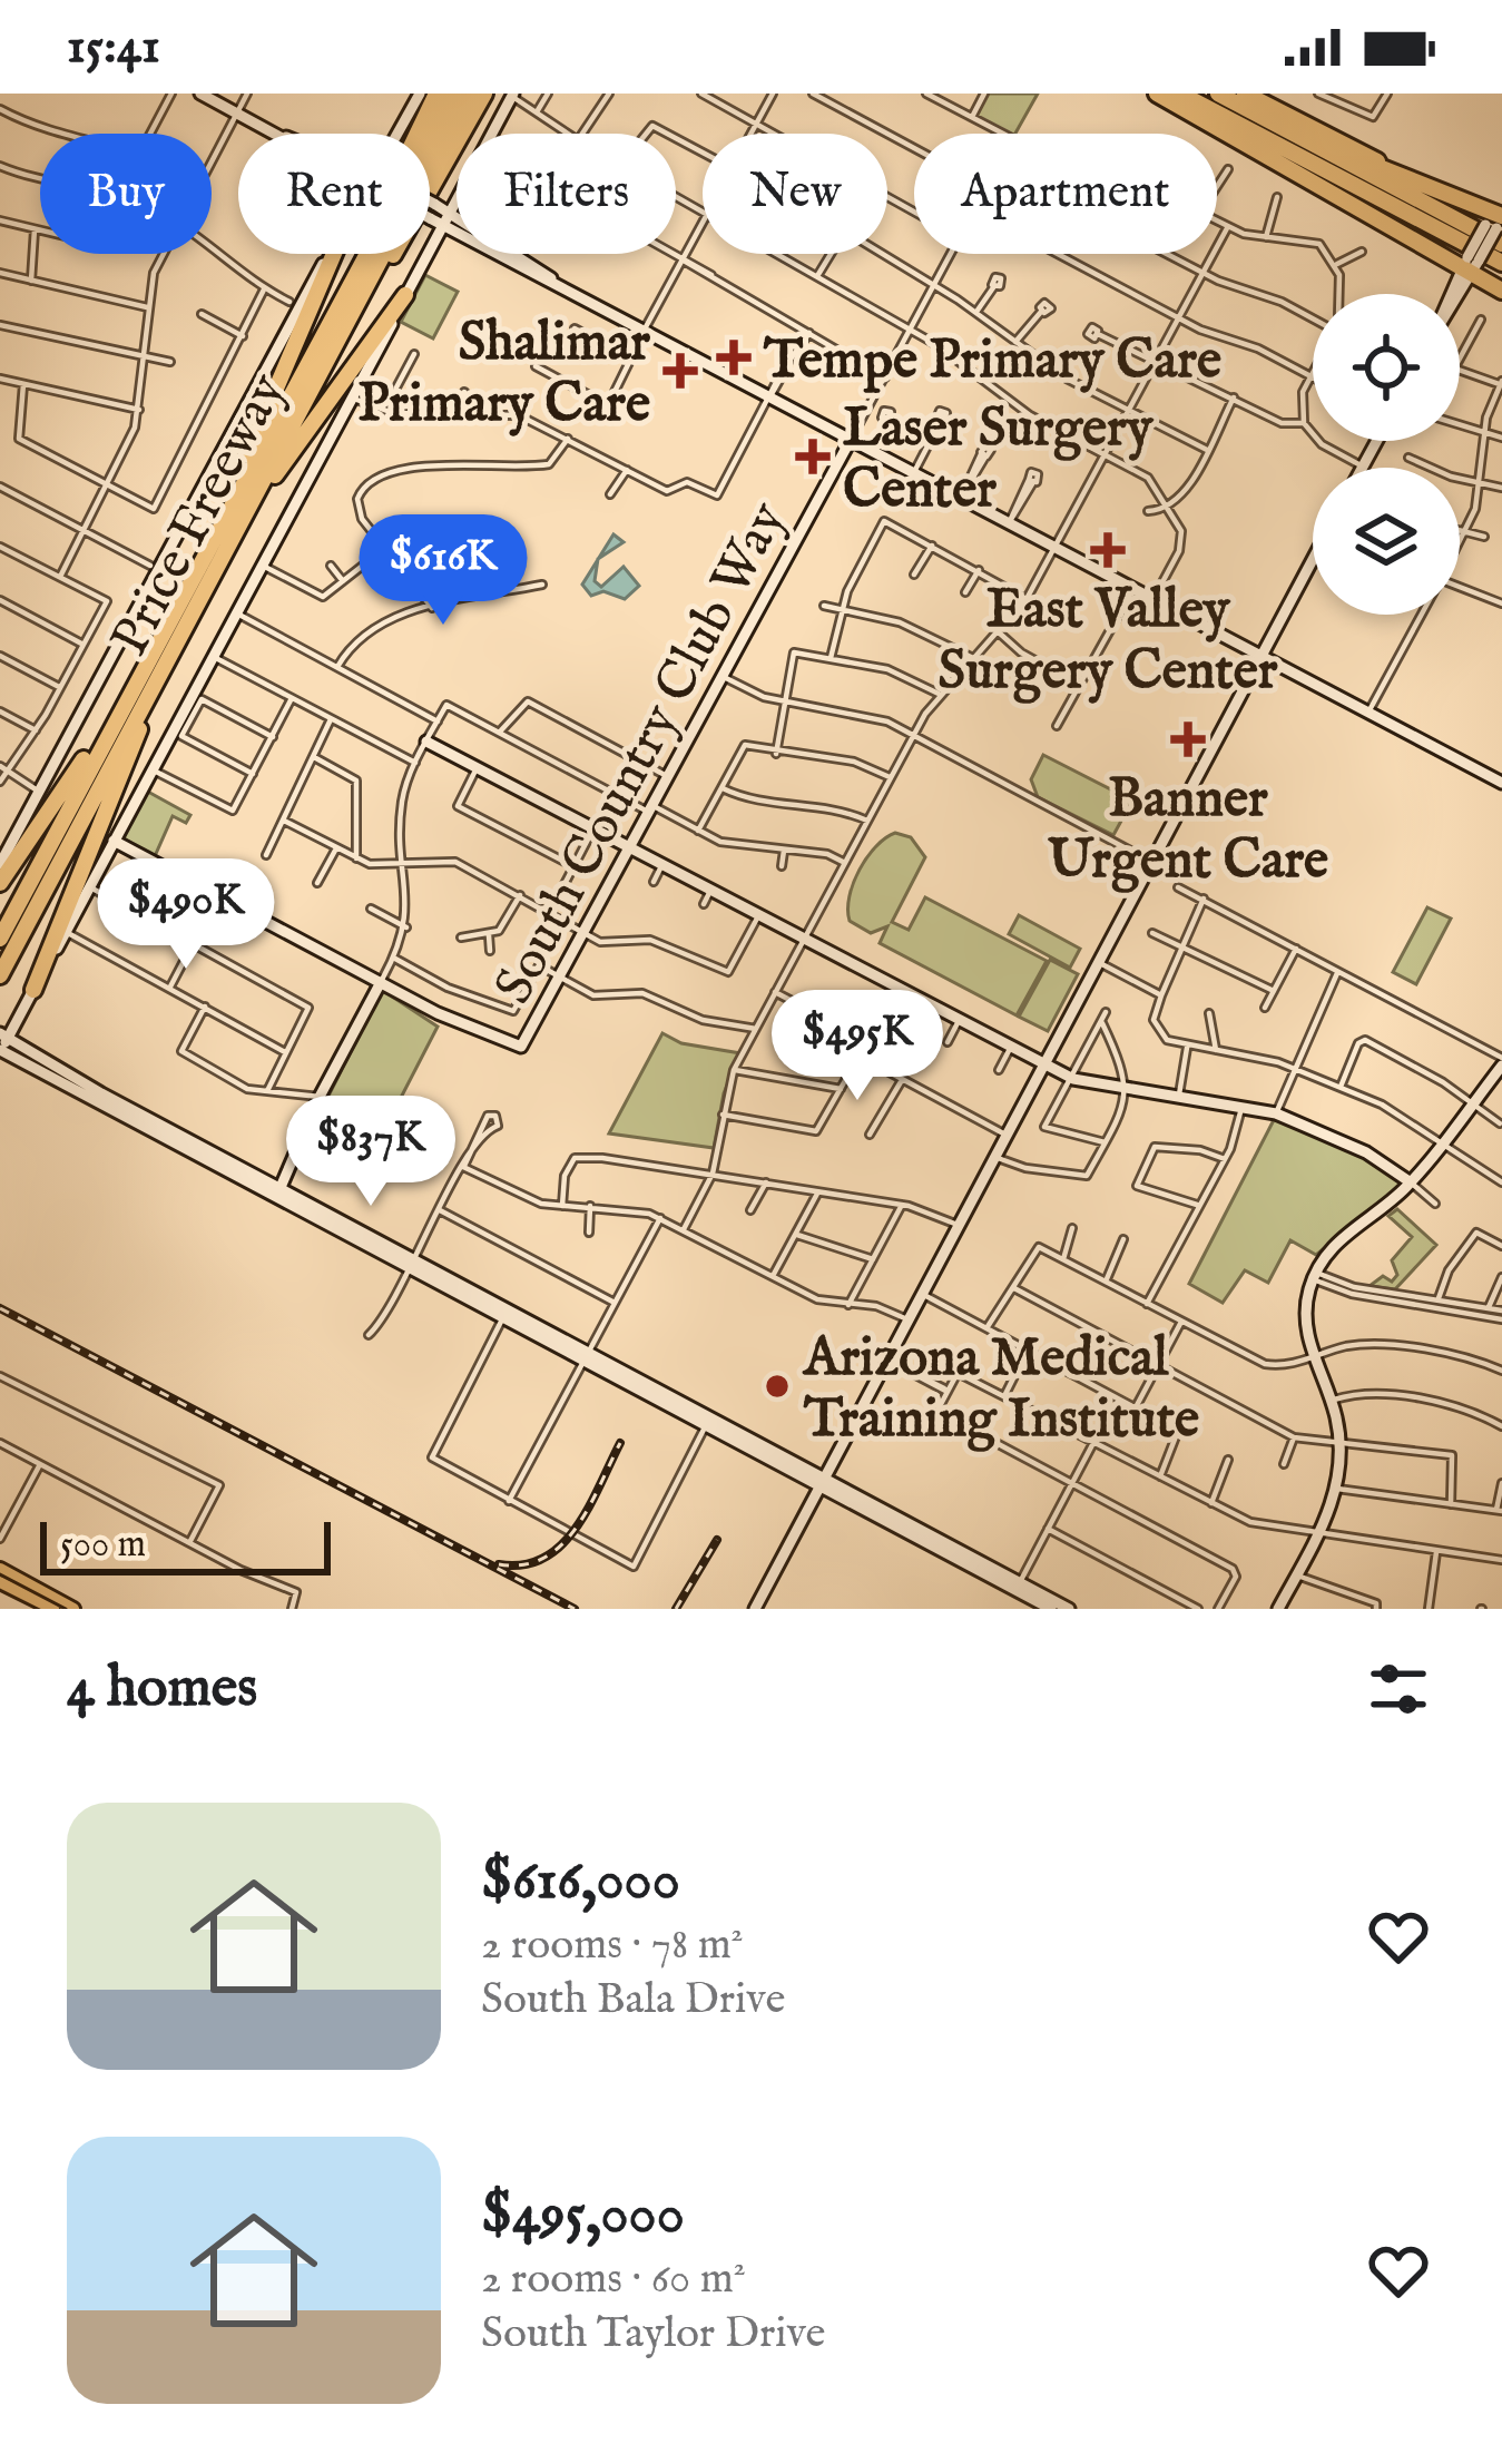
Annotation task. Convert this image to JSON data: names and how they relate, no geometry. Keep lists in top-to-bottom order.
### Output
{
  "streets": {
    "highway": ["Price Freeway"],
    "main road": ["South Country Club Way"]
  },
  "places": {
    "health": [
      "Tempe Primary Care",
      "Shalimar Primary Care",
      "Laser Surgery Center",
      "East Valley Surgery Center",
      "Banner Urgent Care"
    ],
    "other": ["Arizona Medical Training Institute"]
  },
  "scale_bar": "500 m",
  "page": {
    "status": "15:41",
    "chip": [
      "Buy",
      "Rent",
      "Filters",
      "New",
      "Apartment"
    ],
    "price": [
      "$616K",
      "$490K",
      "$495K",
      "$837K"
    ],
    "scale": "500 m",
    "heading": "4 homes",
    "list": [
      {
        "name": "$616,000",
        "note": "2 rooms · 78 m² · South Bala Drive"
      },
      {
        "name": "$495,000",
        "note": "2 rooms · 60 m² · South Taylor Drive"
      }
    ]
  }
}
